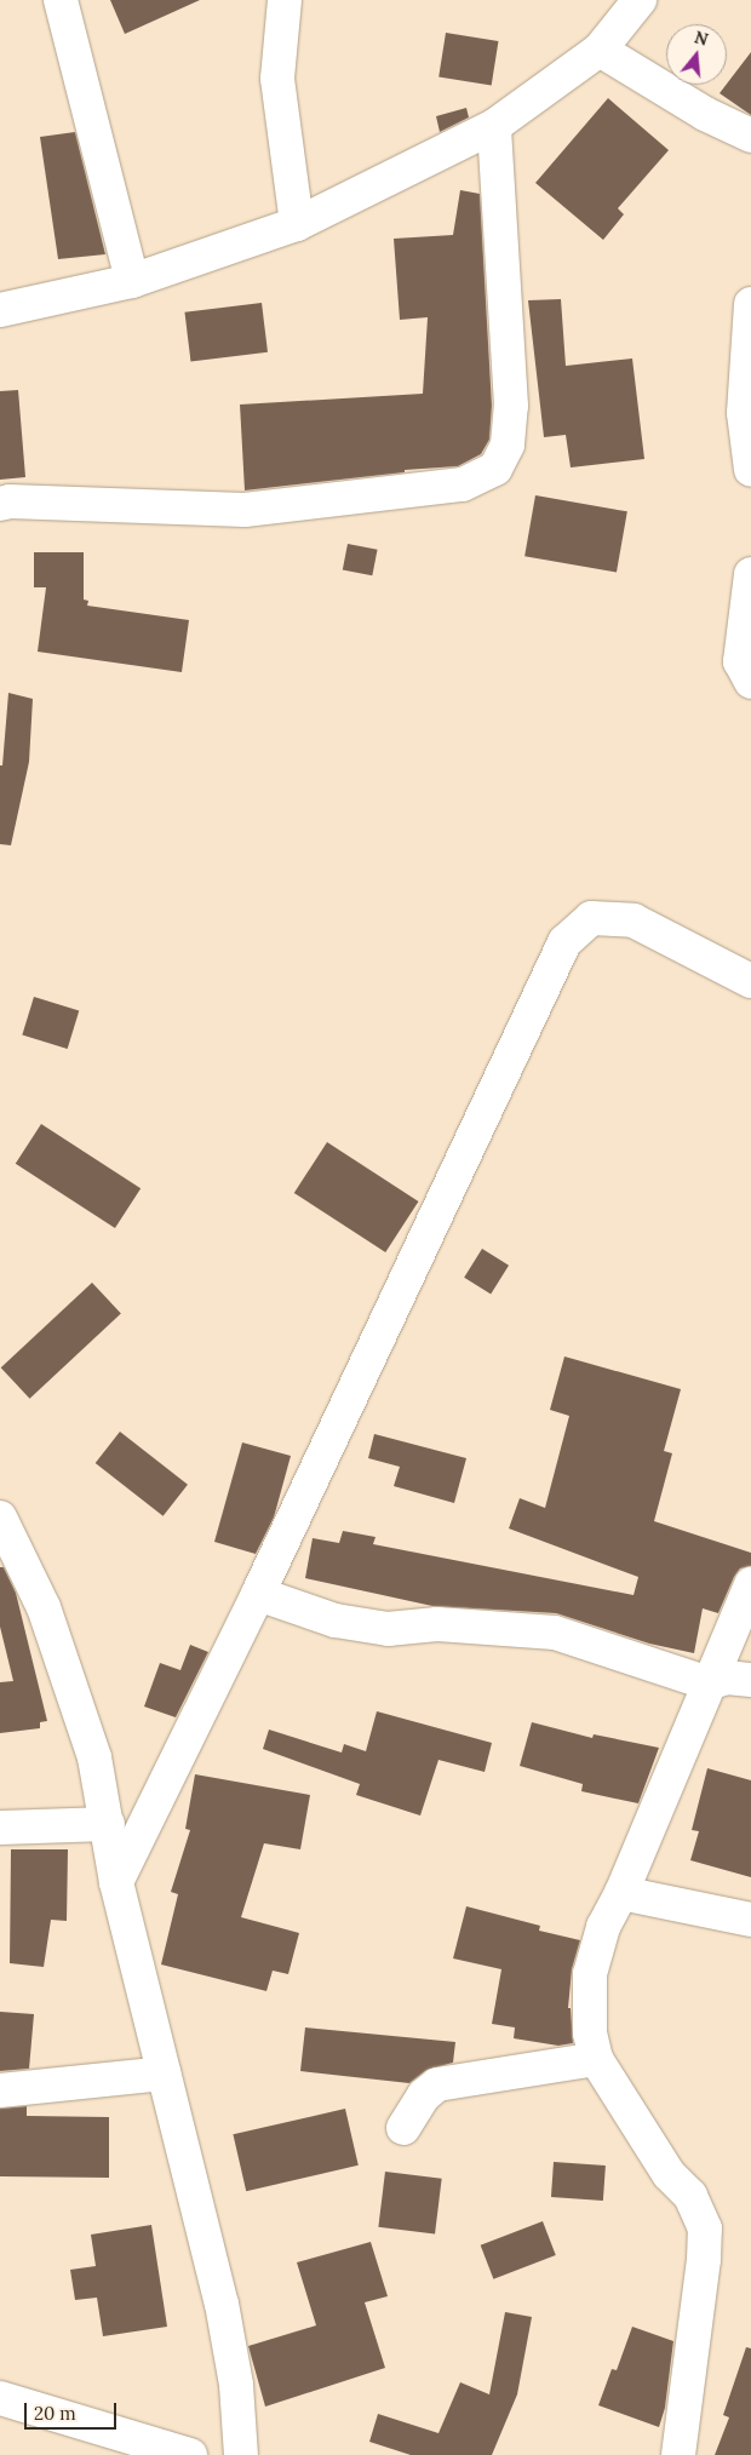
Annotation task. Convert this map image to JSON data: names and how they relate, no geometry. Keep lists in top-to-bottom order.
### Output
{
  "scale_bar": "20 m",
  "north": "top"
}
